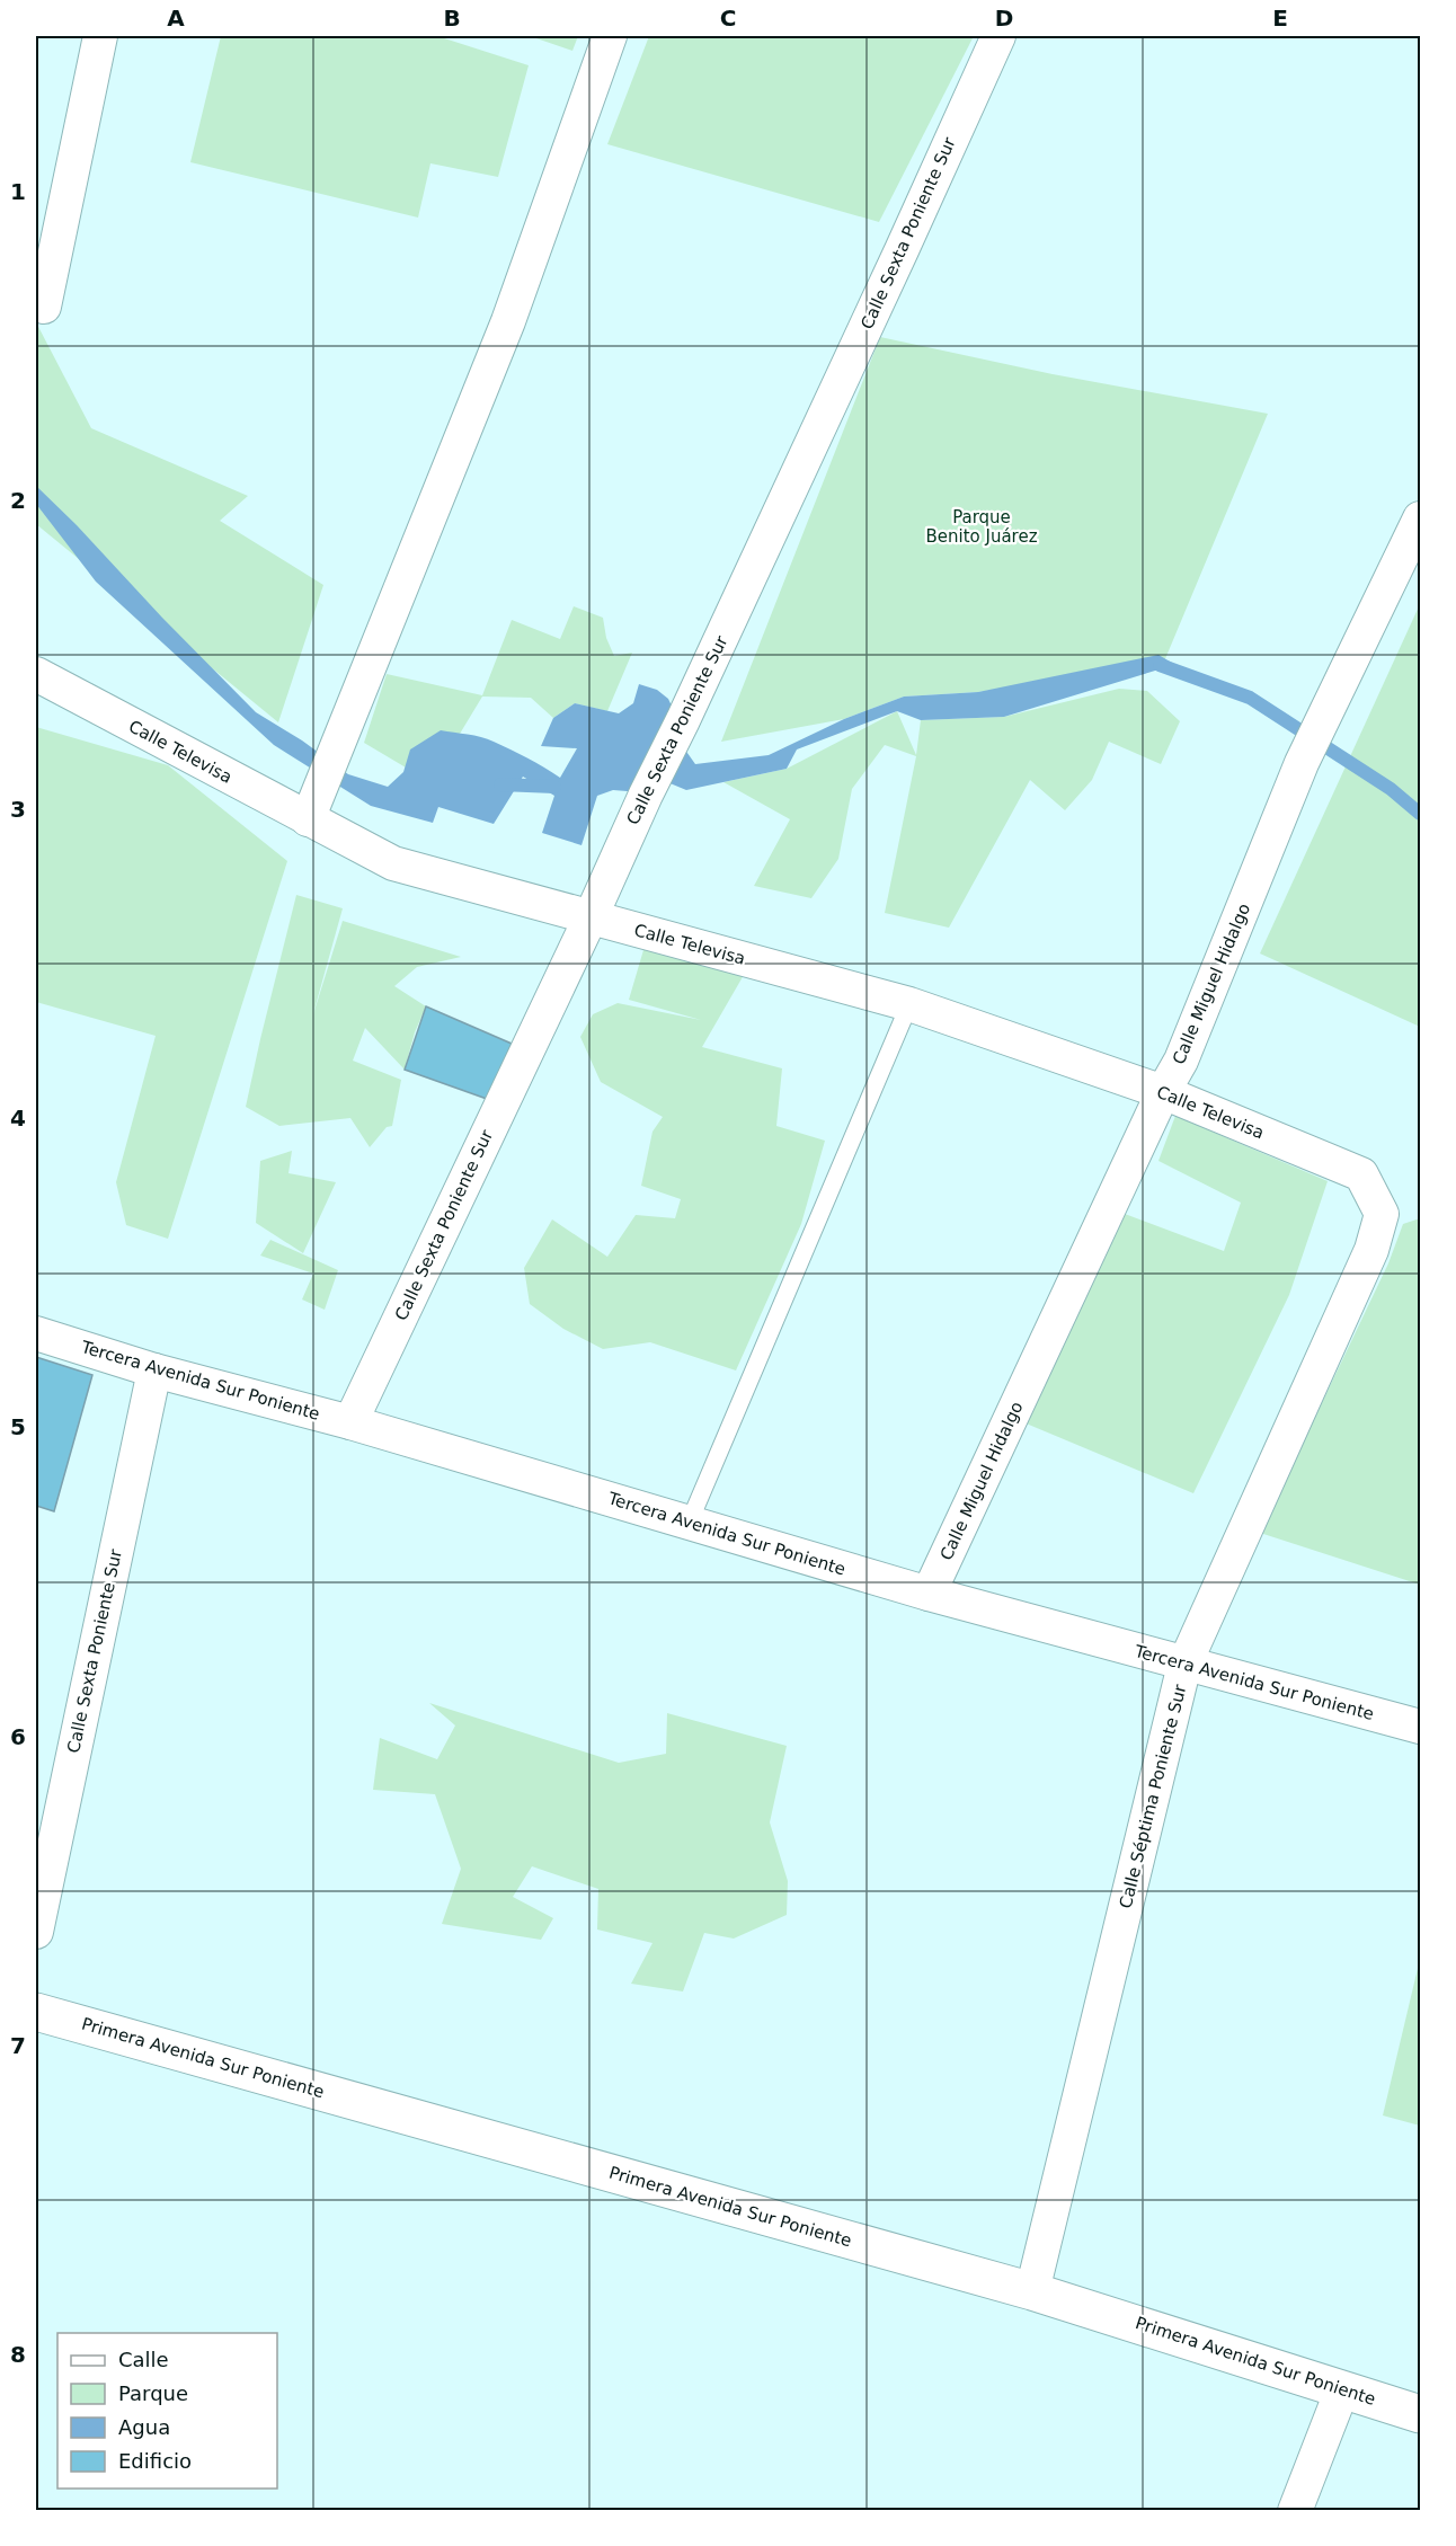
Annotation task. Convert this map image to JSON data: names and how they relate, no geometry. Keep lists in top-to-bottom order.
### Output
{
  "streets": {
    "street": [
      "Calle Sexta Poniente Sur",
      "Calle Televisa",
      "Calle Miguel Hidalgo",
      "Tercera Avenida Sur Poniente",
      "Calle Séptima Poniente Sur",
      "Primera Avenida Sur Poniente"
    ]
  },
  "crossings": [
    ["Calle Sexta Poniente Sur", "Calle Televisa"],
    ["Calle Sexta Poniente Sur", "Tercera Avenida Sur Poniente"],
    ["Calle Televisa", "Calle Miguel Hidalgo"],
    ["Calle Televisa", "Calle Séptima Poniente Sur"],
    ["Calle Miguel Hidalgo", "Tercera Avenida Sur Poniente"],
    ["Tercera Avenida Sur Poniente", "Calle Séptima Poniente Sur"],
    ["Calle Séptima Poniente Sur", "Primera Avenida Sur Poniente"]
  ],
  "parks": ["Parque Benito Juárez"],
  "legend": [
    "Calle",
    "Parque",
    "Agua",
    "Edificio"
  ],
  "grid": {
    "columns": [
      "A",
      "B",
      "C",
      "D",
      "E"
    ],
    "rows": [
      "1",
      "2",
      "3",
      "4",
      "5",
      "6",
      "7",
      "8"
    ]
  }
}
